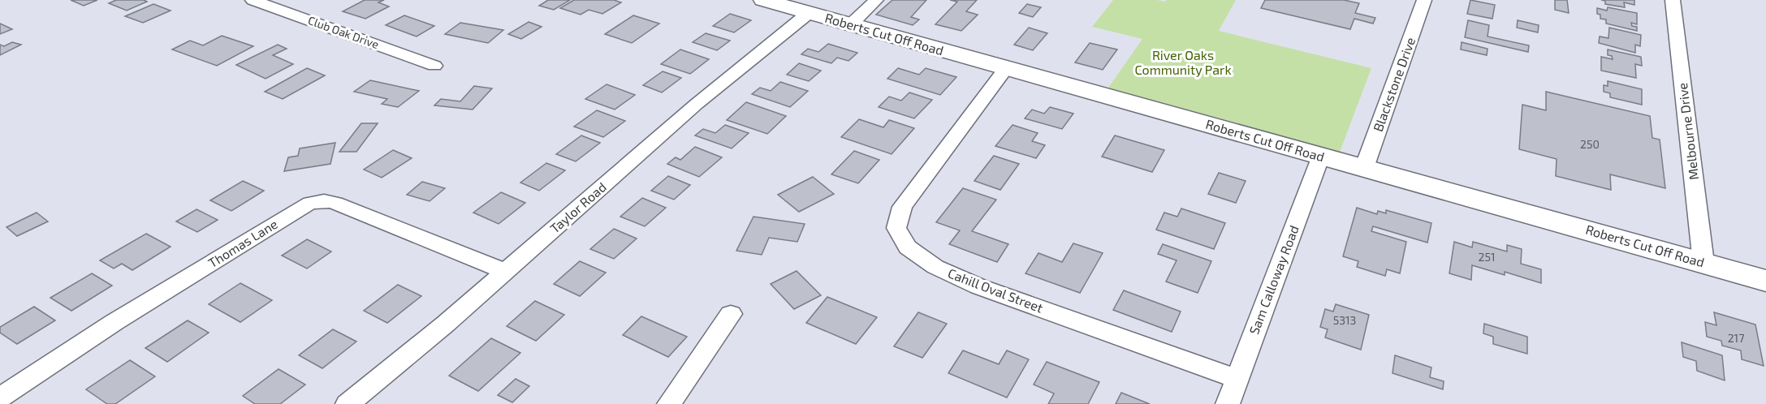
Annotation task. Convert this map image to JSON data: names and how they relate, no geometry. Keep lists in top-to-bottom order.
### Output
{
  "streets": {
    "street": [
      "Club Oak Drive",
      "Roberts Cut Off Road",
      "Blackstone Drive",
      "Melbourne Drive",
      "Taylor Road",
      "Thomas Lane",
      "Sam Calloway Road",
      "Cahill Oval Street"
    ]
  },
  "crossings": [
    ["Roberts Cut Off Road", "Blackstone Drive"],
    ["Roberts Cut Off Road", "Melbourne Drive"],
    ["Roberts Cut Off Road", "Taylor Road"],
    ["Roberts Cut Off Road", "Sam Calloway Road"],
    ["Roberts Cut Off Road", "Cahill Oval Street"],
    ["Taylor Road", "Thomas Lane"],
    ["Sam Calloway Road", "Cahill Oval Street"]
  ],
  "parks": ["River Oaks Community Park"],
  "house_numbers": [
    "250",
    "251",
    "5313",
    "217"
  ]
}
